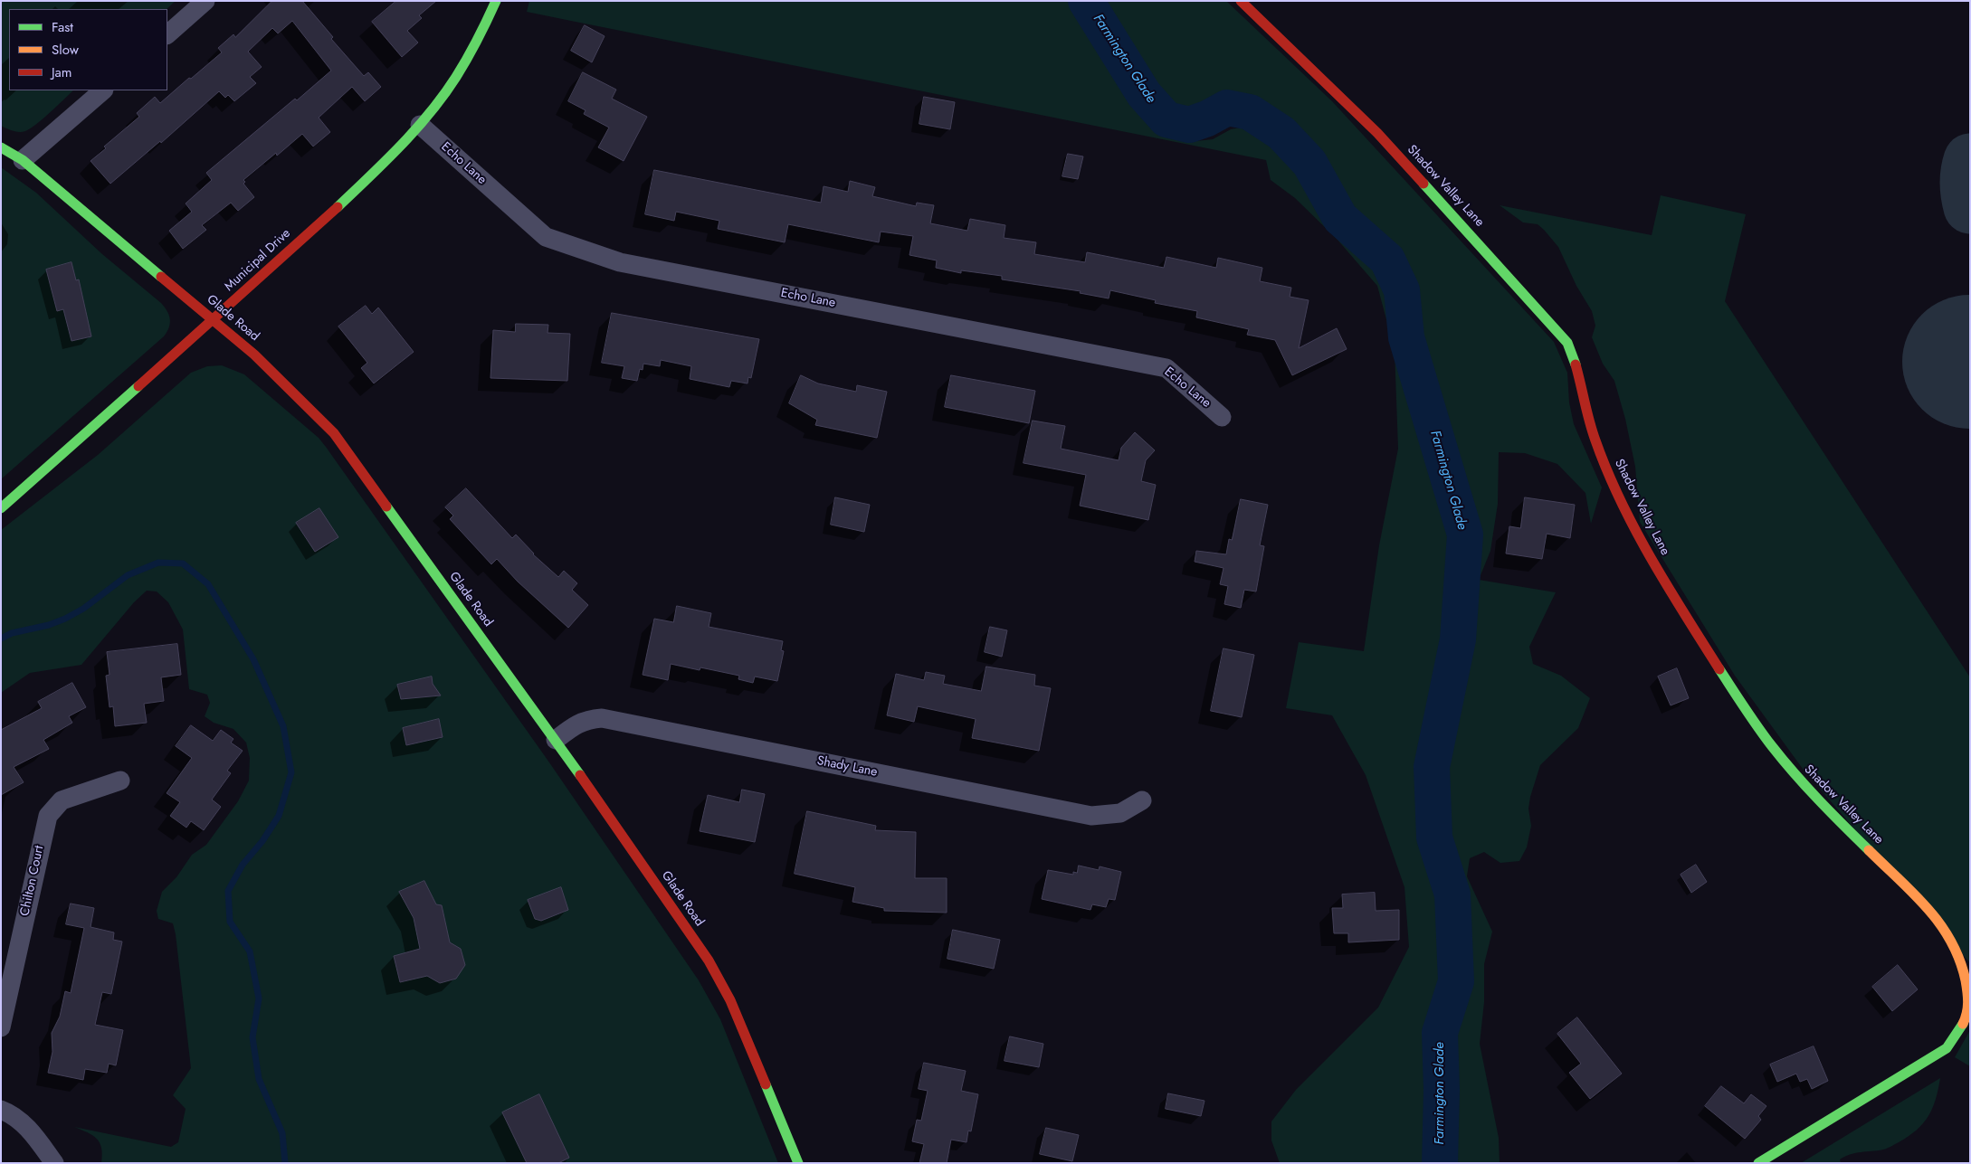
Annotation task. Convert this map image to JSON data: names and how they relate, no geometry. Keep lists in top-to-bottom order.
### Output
{
  "streets": {
    "street": [
      "Echo Lane",
      "Shadow Valley Lane",
      "Municipal Drive",
      "Glade Road",
      "Shady Lane",
      "Chilton Court"
    ]
  },
  "crossings": [
    ["Echo Lane", "Municipal Drive"],
    ["Municipal Drive", "Glade Road"],
    ["Glade Road", "Shady Lane"]
  ],
  "water": ["Farmington Glade"],
  "legend": ["Fast", "Slow", "Jam"]
}
